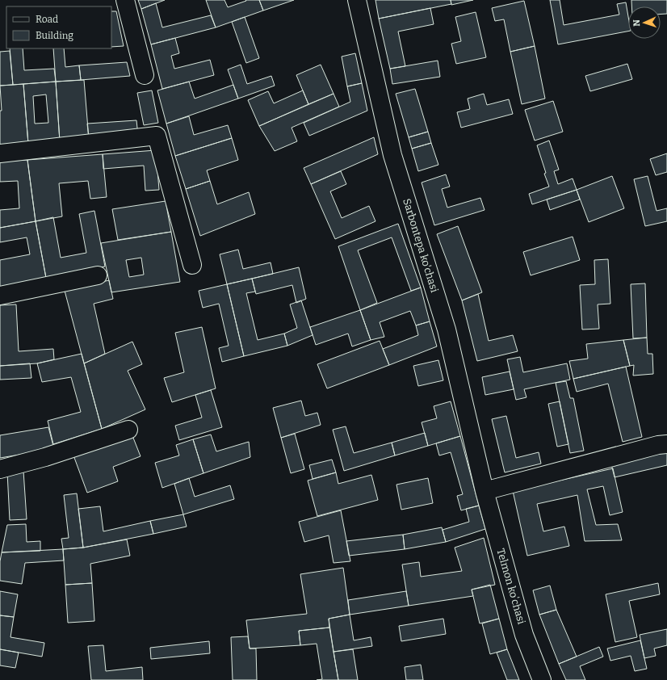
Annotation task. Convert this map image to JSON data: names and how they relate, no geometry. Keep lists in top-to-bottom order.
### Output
{
  "streets": {
    "street": ["Sarbontepa ko'chasi", "Telmon koʻchasi"]
  },
  "crossings": [
    ["Sarbontepa ko'chasi", "Telmon koʻchasi"]
  ],
  "legend": ["Road", "Building"],
  "north": "left"
}
